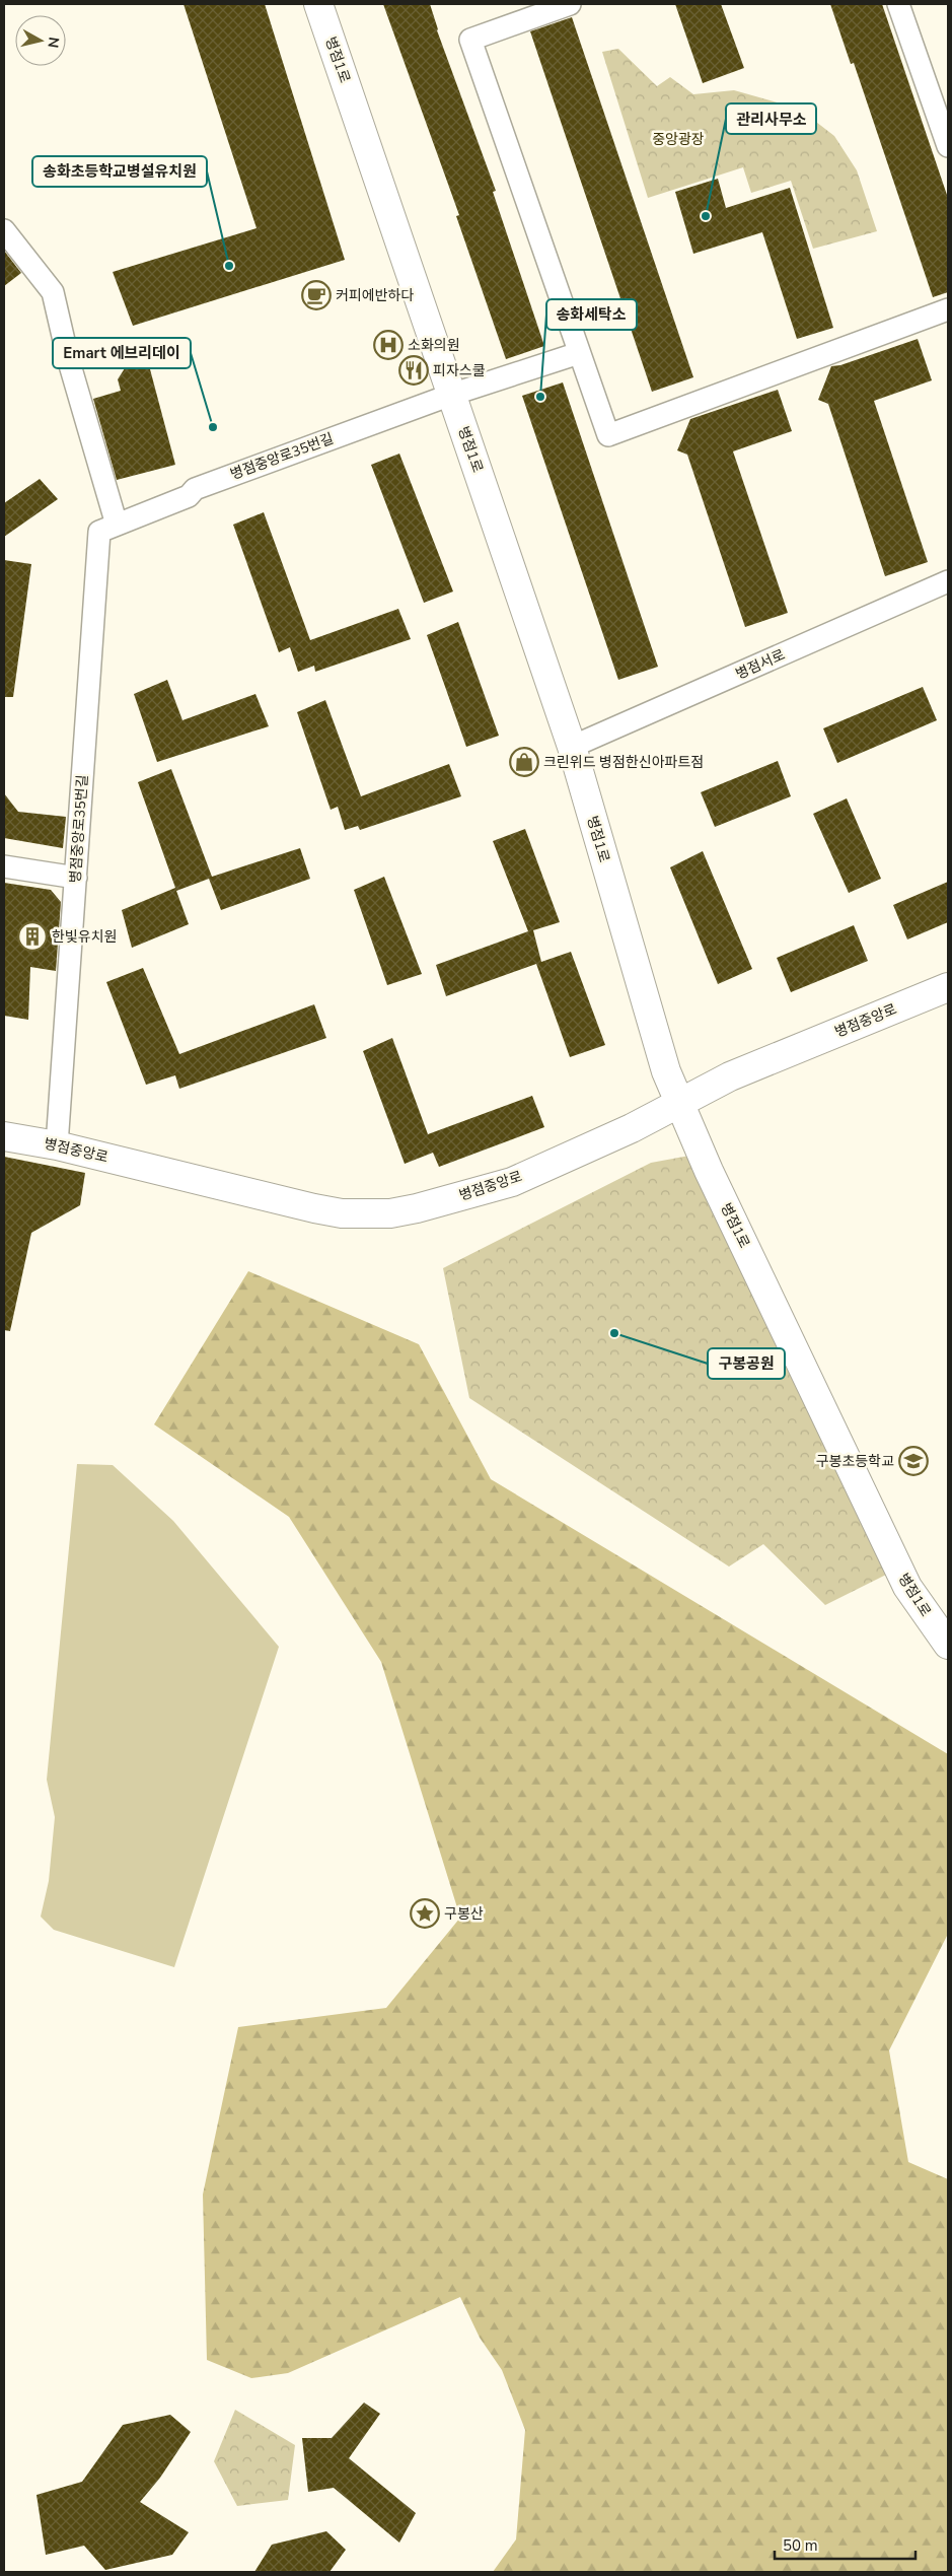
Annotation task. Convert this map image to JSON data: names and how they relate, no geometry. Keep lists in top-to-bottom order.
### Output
{
  "streets": {
    "street": [
      "병점1로",
      "병점중앙로35번길",
      "병점서로",
      "병점중앙로"
    ]
  },
  "crossings": [
    ["병점1로", "병점중앙로35번길"],
    ["병점1로", "병점서로"],
    ["병점1로", "병점중앙로"],
    ["병점중앙로35번길", "병점중앙로"]
  ],
  "parks": ["중앙광장"],
  "places": {
    "other": [
      "관리사무소",
      "송화초등학교병설유치원",
      "송화세탁소",
      "Emart 에브리데이",
      "구봉공원"
    ],
    "cafe": ["커피에반하다"],
    "hospital": ["소화의원"],
    "restaurant": ["피자스쿨"],
    "shop": ["크린위드 병점한신아파트점"],
    "building": ["한빛유치원"],
    "school or university": ["구봉초등학교"],
    "place": ["구봉산"]
  },
  "scale_bar": "50 m",
  "north": "right"
}
